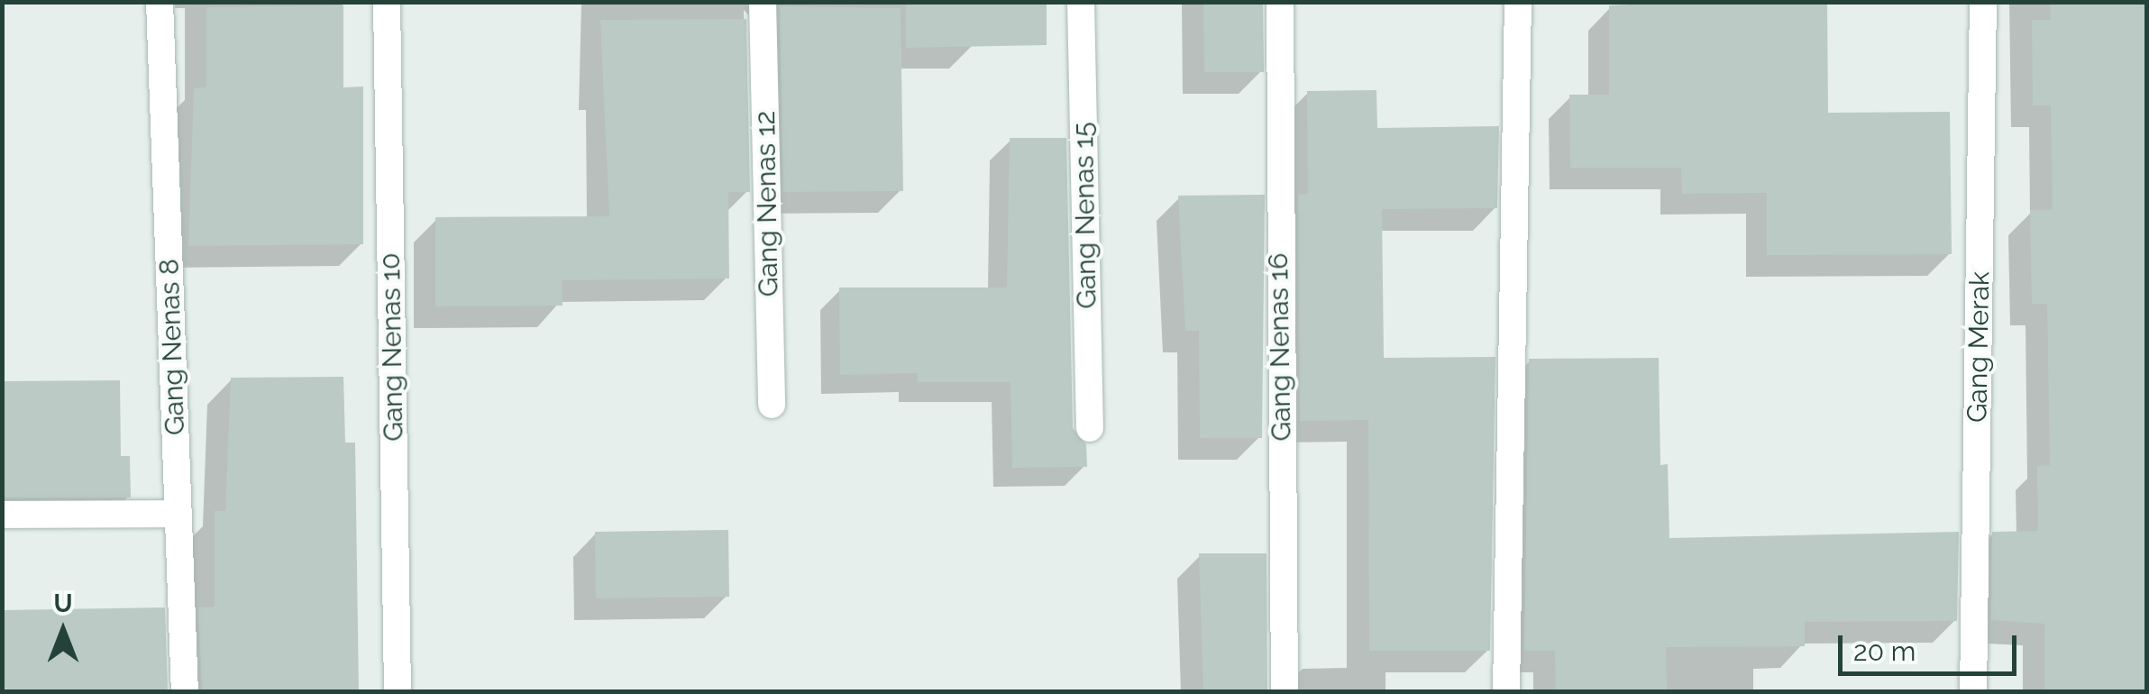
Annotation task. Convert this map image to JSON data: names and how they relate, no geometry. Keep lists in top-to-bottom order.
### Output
{
  "streets": {
    "street": [
      "Gang Nenas 12",
      "Gang Nenas 15",
      "Gang Nenas 8",
      "Gang Nenas 10",
      "Gang Nenas 16",
      "Gang Merak"
    ]
  },
  "scale_bar": "20 m",
  "north": "top"
}
